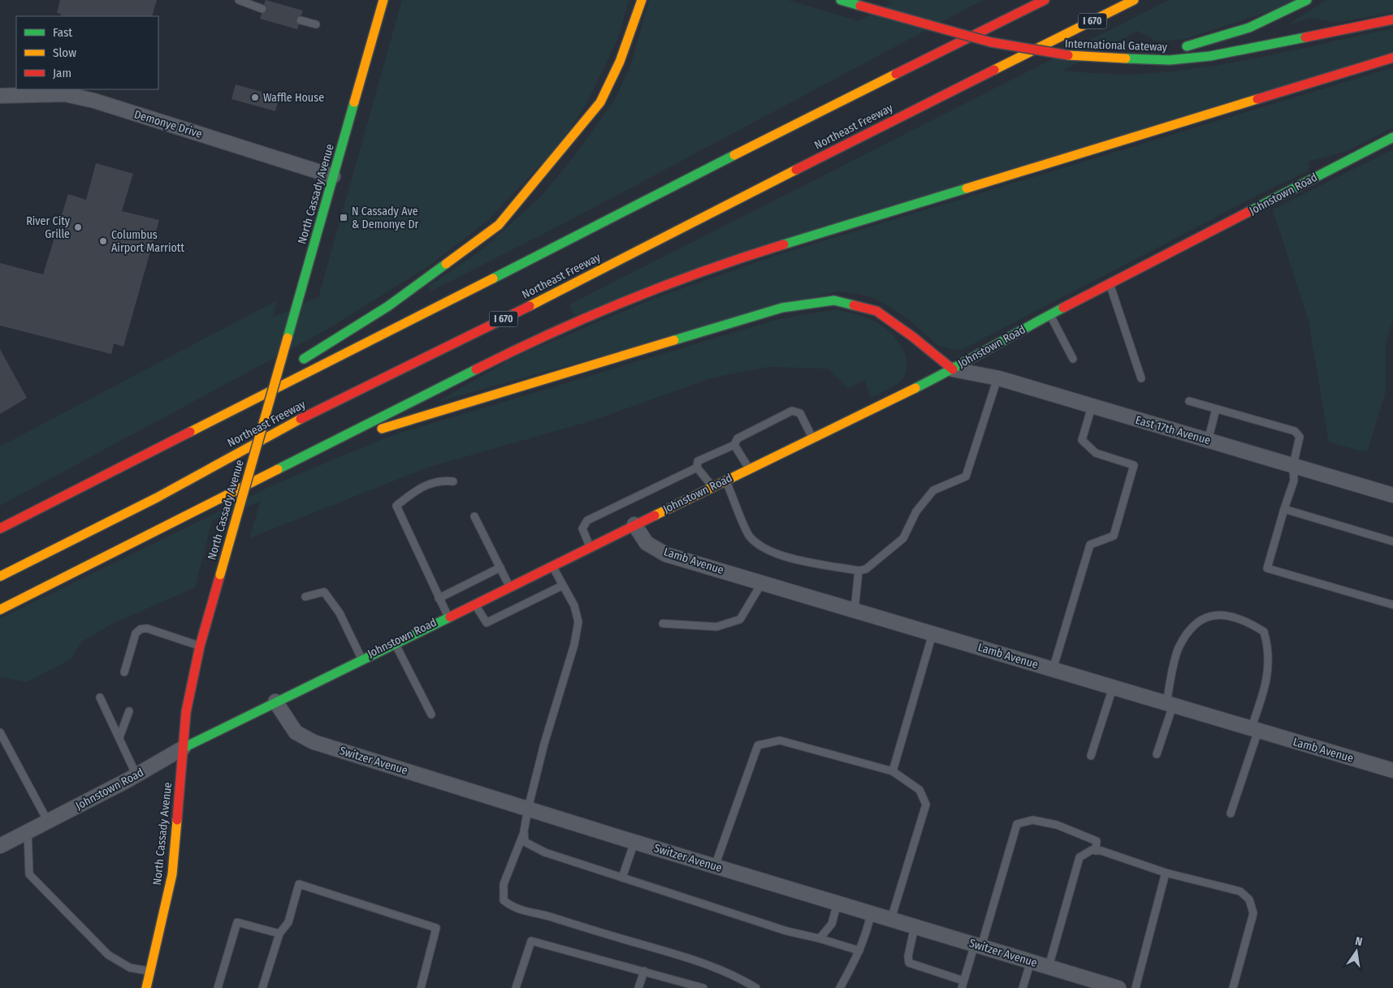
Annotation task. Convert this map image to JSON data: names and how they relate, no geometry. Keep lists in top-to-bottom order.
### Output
{
  "streets": {
    "main road": [
      "I 670",
      "International Gateway",
      "Northeast Freeway",
      "North Cassady Avenue",
      "Johnstown Road"
    ],
    "street": [
      "Demonye Drive",
      "East 17th Avenue",
      "Lamb Avenue",
      "Switzer Avenue"
    ]
  },
  "crossings": [
    ["Demonye Drive", "North Cassady Avenue"],
    ["North Cassady Avenue", "Johnstown Road"],
    ["Johnstown Road", "East 17th Avenue"],
    ["Johnstown Road", "Lamb Avenue"],
    ["Johnstown Road", "Switzer Avenue"]
  ],
  "places": {
    "other": ["Waffle House", "River City Grille", "Columbus Airport Marriott"],
    "transit": ["N Cassady Ave & Demonye Dr"]
  },
  "legend": ["Fast", "Slow", "Jam"],
  "north": "top"
}
